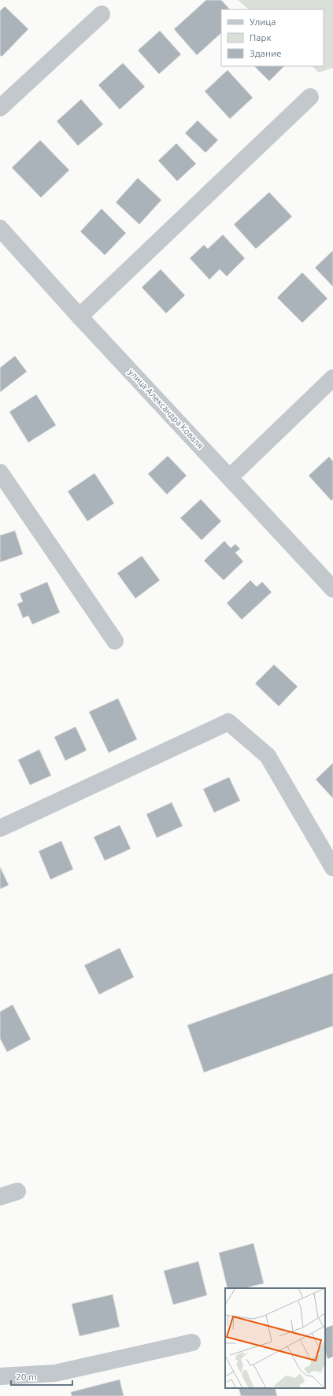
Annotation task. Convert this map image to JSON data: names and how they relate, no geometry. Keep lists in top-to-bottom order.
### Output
{
  "streets": {
    "street": ["улица Александра Коваля"]
  },
  "legend": ["Улица", "Парк", "Здание"],
  "scale_bar": "20 m"
}
